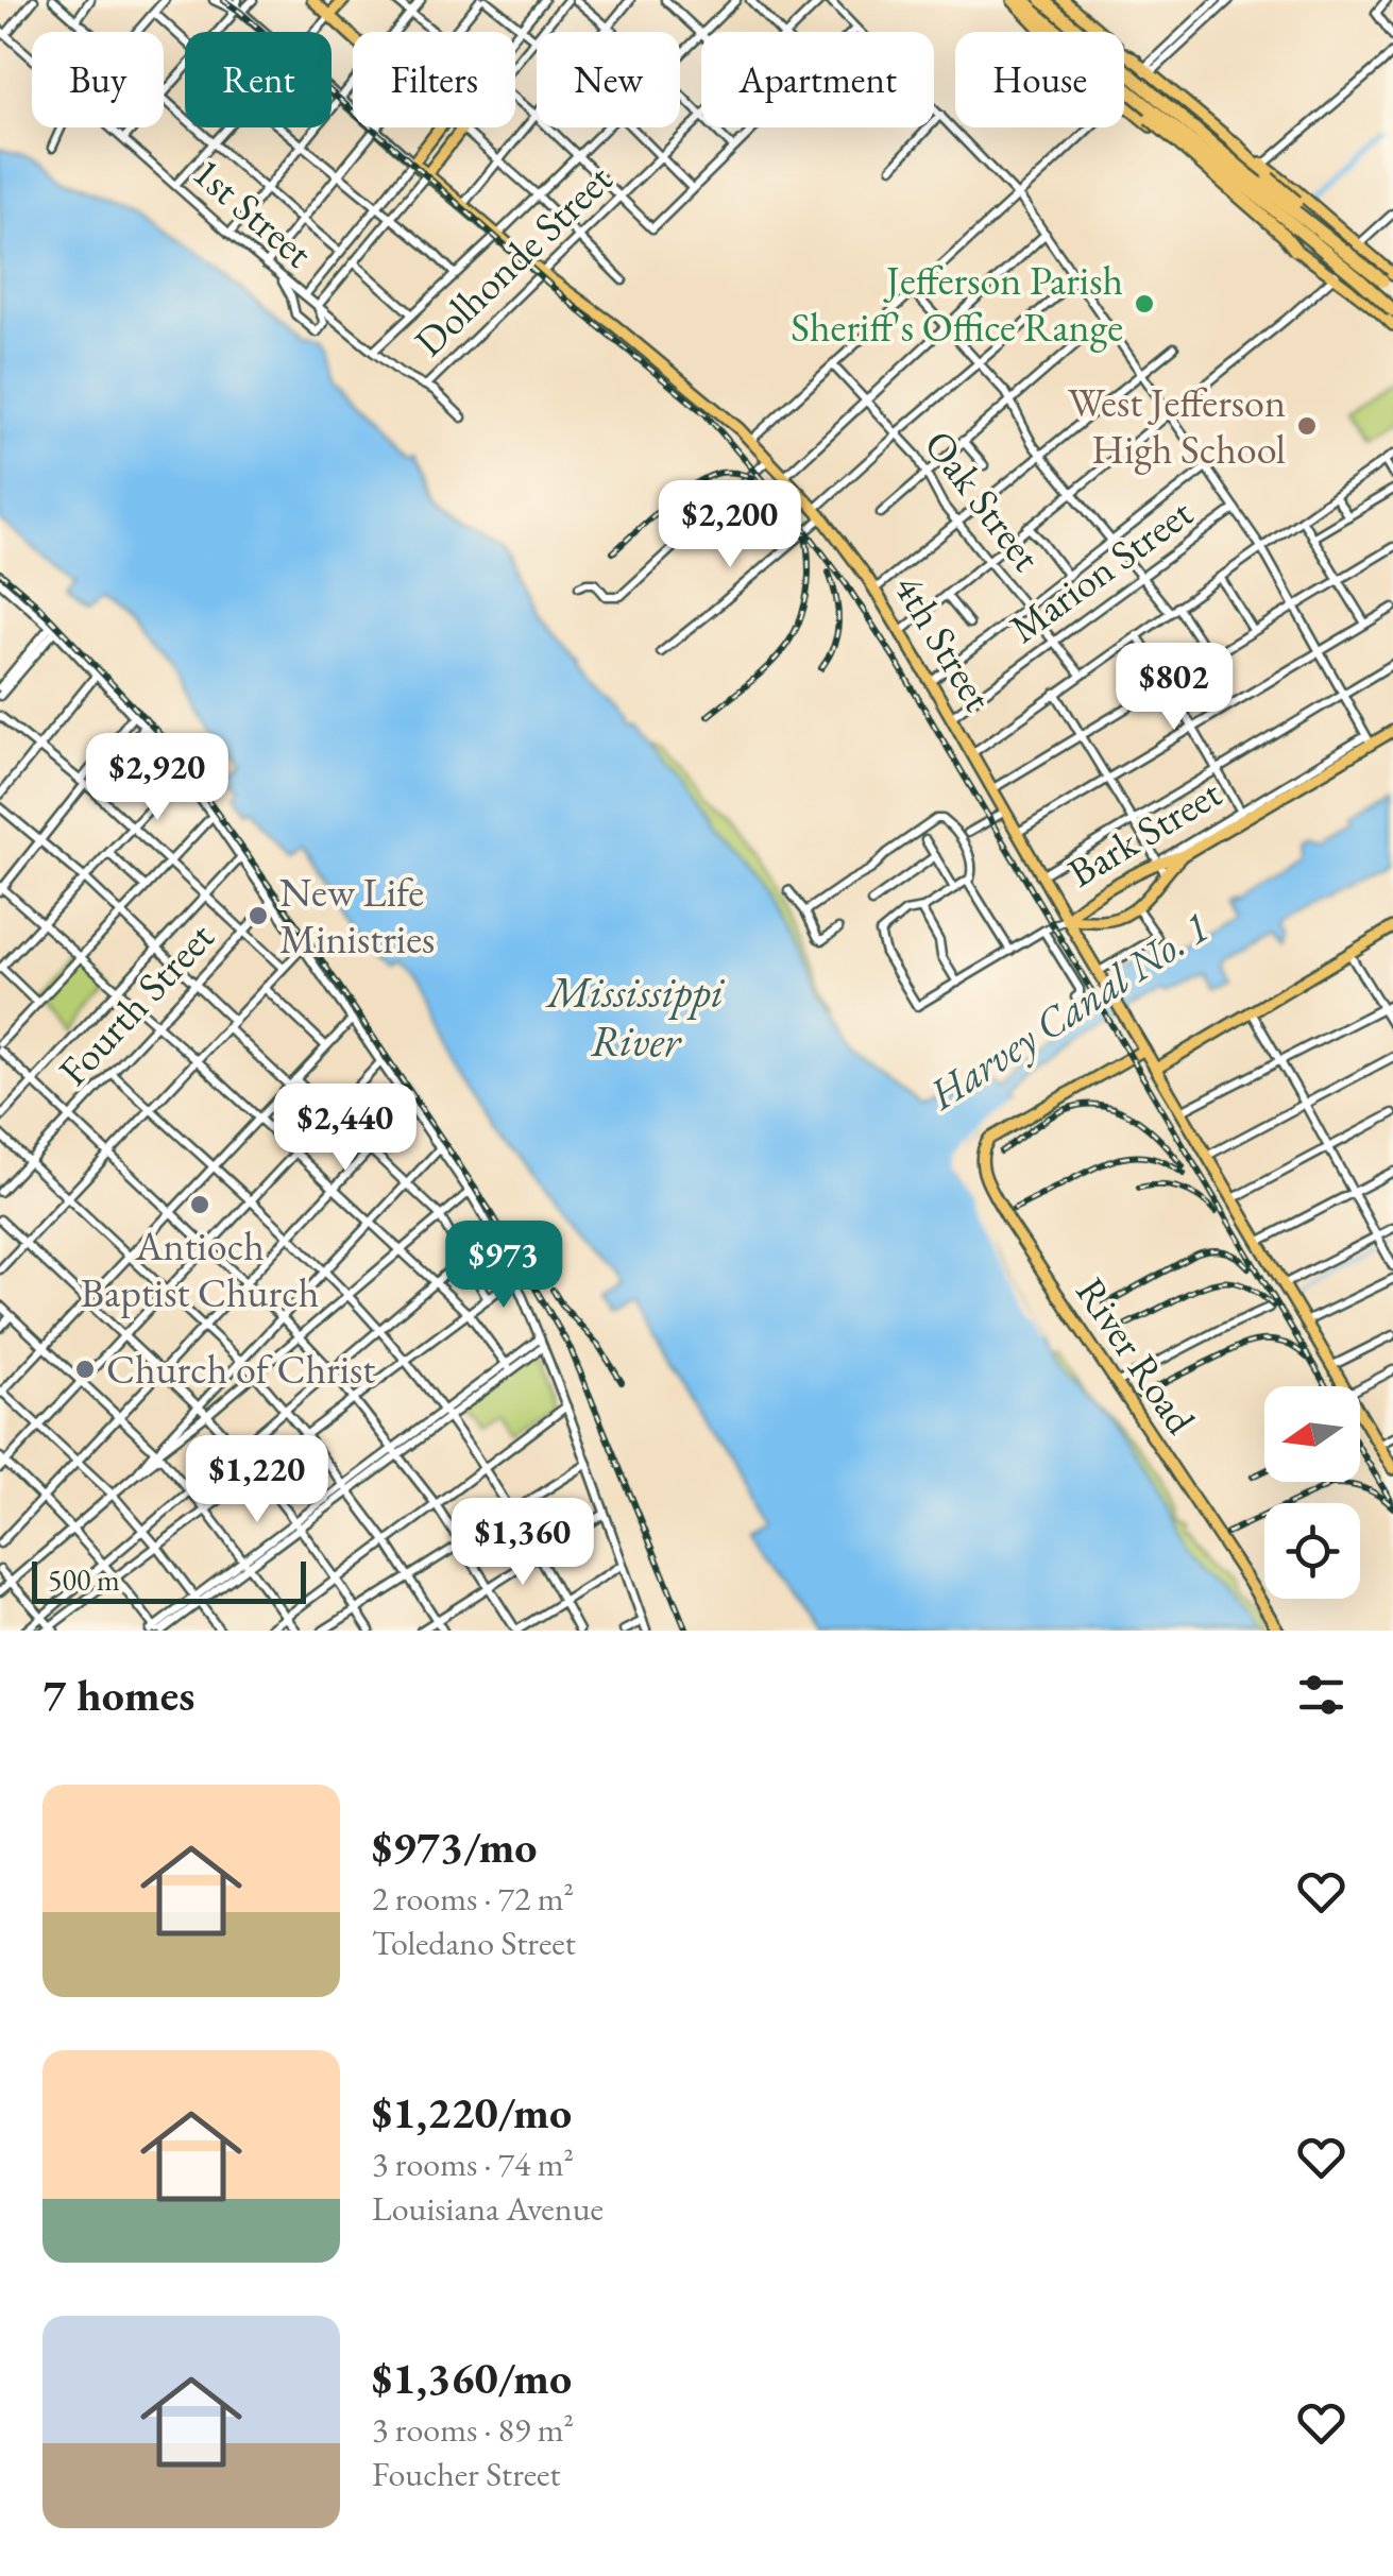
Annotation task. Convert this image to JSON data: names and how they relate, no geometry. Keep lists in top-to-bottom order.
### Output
{
  "streets": {
    "main road": ["4th Street", "Bark Street", "River Road"],
    "street": [
      "1st Street",
      "Dolhonde Street",
      "Oak Street",
      "Marion Street",
      "Fourth Street"
    ]
  },
  "crossings": [
    ["1st Street", "Dolhonde Street"],
    ["Dolhonde Street", "4th Street"],
    ["Oak Street", "Marion Street"],
    ["Marion Street", "4th Street"],
    ["4th Street", "Bark Street"],
    ["4th Street", "River Road"]
  ],
  "water": ["Mississippi River", "Harvey Canal No. 1"],
  "places": [
    "Jefferson Parish Sheriff's Office Range",
    "West Jefferson High School",
    "New Life Ministries",
    "Antioch Baptist Church",
    "Church of Christ"
  ],
  "scale_bar": "500 m",
  "north": "left",
  "page": {
    "chip": [
      "Buy",
      "Rent",
      "Filters",
      "New",
      "Apartment",
      "House"
    ],
    "price": [
      "$2,200",
      "$802",
      "$2,920",
      "$2,440",
      "$973",
      "$1,220",
      "$1,360"
    ],
    "scale": "500 m",
    "heading": "7 homes",
    "list": [
      {
        "name": "$973/mo",
        "note": "2 rooms · 72 m² · Toledano Street"
      },
      {
        "name": "$1,220/mo",
        "note": "3 rooms · 74 m² · Louisiana Avenue"
      },
      {
        "name": "$1,360/mo",
        "note": "3 rooms · 89 m² · Foucher Street"
      }
    ]
  }
}
